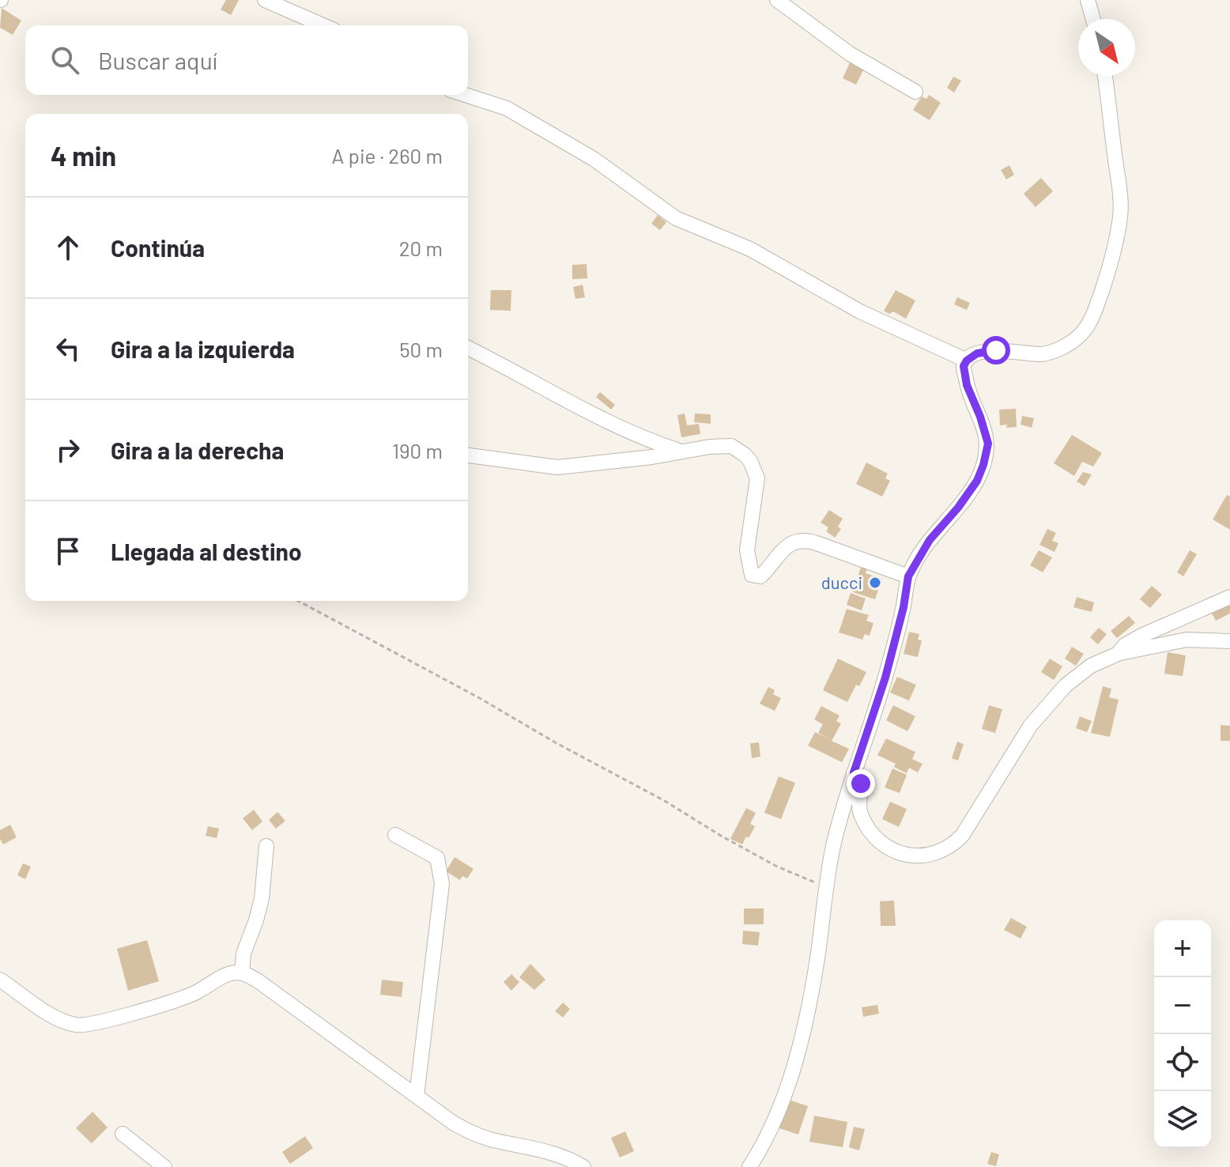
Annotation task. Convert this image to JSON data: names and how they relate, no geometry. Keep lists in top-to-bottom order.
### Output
{
  "places": ["ducci"],
  "north": "bottom right",
  "page": {
    "search": "Buscar aquí",
    "heading": ["4 min", "A pie · 260 m"],
    "list": [
      ["Continúa", "20 m"],
      ["Gira a la izquierda", "50 m"],
      ["Gira a la derecha", "190 m"],
      "Llegada al destino"
    ],
    "map_buttons": ["+", "−"]
  }
}
